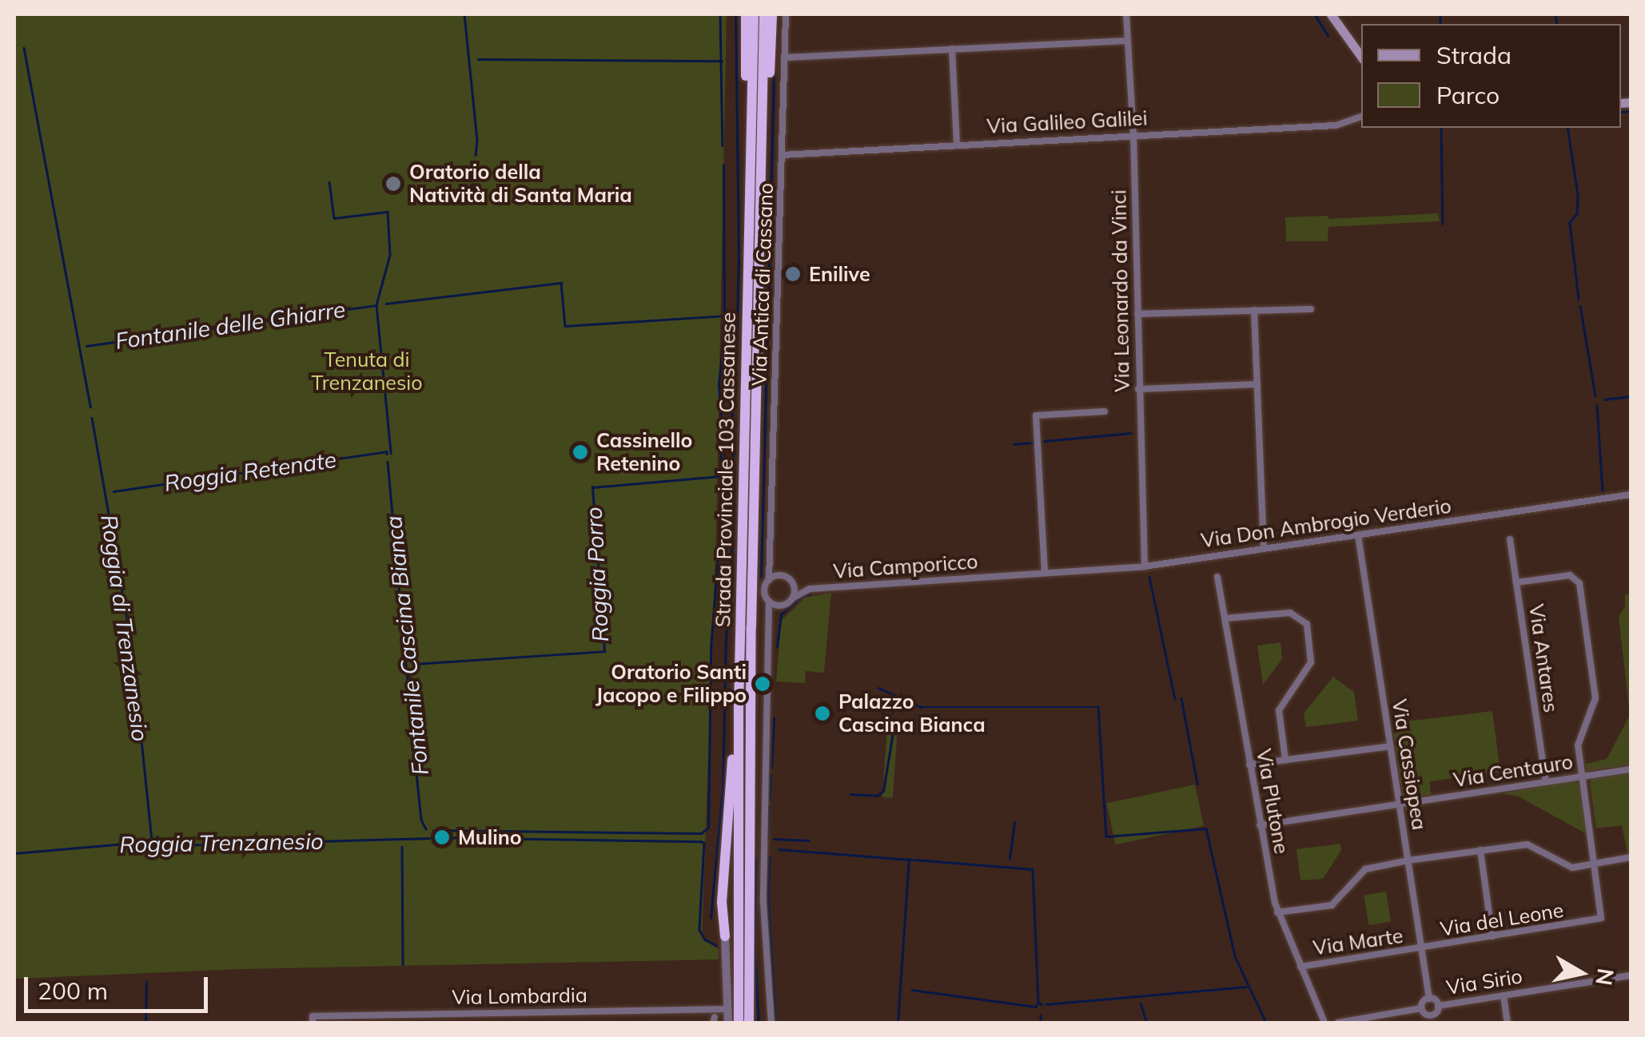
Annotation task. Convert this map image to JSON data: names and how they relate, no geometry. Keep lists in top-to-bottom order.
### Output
{
  "streets": {
    "highway": ["Strada Provinciale 103 Cassanese"],
    "street": [
      "Via Galileo Galilei",
      "Via Antica di Cassano",
      "Via Leonardo da Vinci",
      "Via Don Ambrogio Verderio",
      "Via Camporicco",
      "Via Antares",
      "Via Cassiopea",
      "Via Centauro",
      "Via Plutone",
      "Via del Leone",
      "Via Marte",
      "Via Sirio",
      "Via Lombardia"
    ]
  },
  "crossings": [
    ["Via Galileo Galilei", "Via Antica di Cassano"],
    ["Via Galileo Galilei", "Via Leonardo da Vinci"],
    ["Via Antica di Cassano", "Via Camporicco"],
    ["Via Leonardo da Vinci", "Via Don Ambrogio Verderio"],
    ["Via Don Ambrogio Verderio", "Via Camporicco"],
    ["Via Don Ambrogio Verderio", "Via Cassiopea"],
    ["Via Antares", "Via Centauro"],
    ["Via Cassiopea", "Via Centauro"],
    ["Via Cassiopea", "Via del Leone"],
    ["Via Cassiopea", "Via Marte"],
    ["Via Centauro", "Via Plutone"],
    ["Via Plutone", "Via Marte"],
    ["Via del Leone", "Via Marte"]
  ],
  "water": [
    "Fontanile delle Ghiarre",
    "Roggia Retenate",
    "Roggia Porro",
    "Roggia di Trenzanesio",
    "Fontanile Cascina Bianca",
    "Roggia Trenzanesio"
  ],
  "parks": ["Tenuta di Trenzanesio"],
  "places": [
    "Oratorio della Natività di Santa Maria",
    "Enilive",
    "Cassinello Retenino",
    "Oratorio Santi Jacopo e Filippo",
    "Palazzo Cascina Bianca",
    "Mulino"
  ],
  "legend": ["Strada", "Parco"],
  "scale_bar": "200 m",
  "north": "right"
}
